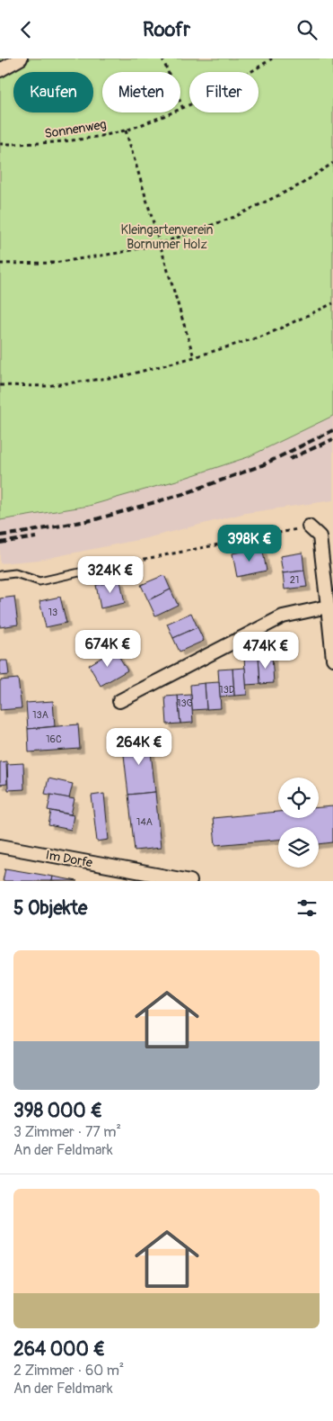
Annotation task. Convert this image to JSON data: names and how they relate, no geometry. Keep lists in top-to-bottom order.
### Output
{
  "streets": {
    "street": ["Im Dorfe"],
    "path": ["Sonnenweg"]
  },
  "parks": ["Kleingartenverein Bornumer Holz"],
  "house_numbers": [
    "21",
    "13",
    "13D",
    "13G",
    "13A",
    "16C",
    "14A"
  ],
  "page": {
    "header": "Roofr",
    "chip": ["Kaufen", "Mieten", "Filter"],
    "price": [
      "398K €",
      "324K €",
      "674K €",
      "474K €",
      "264K €"
    ],
    "heading": "5 Objekte",
    "list": [
      {
        "name": "398 000 €",
        "note": "3 Zimmer · 77 m² · An der Feldmark"
      },
      {
        "name": "264 000 €",
        "note": "2 Zimmer · 60 m² · An der Feldmark"
      }
    ]
  }
}
